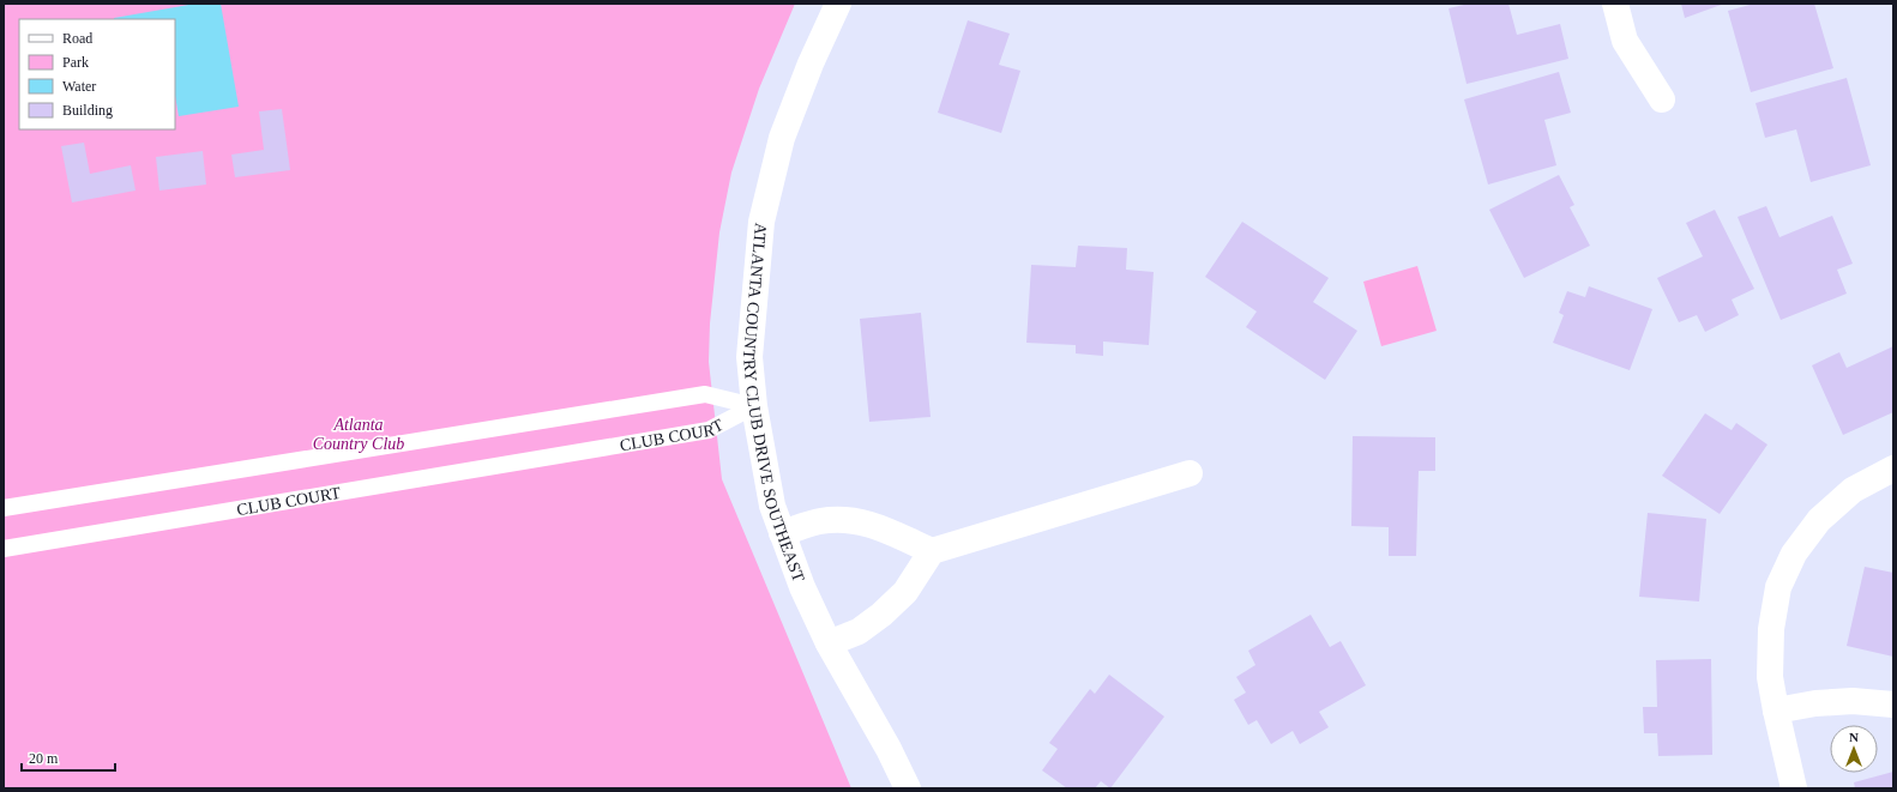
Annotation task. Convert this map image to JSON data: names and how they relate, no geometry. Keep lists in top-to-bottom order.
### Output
{
  "streets": {
    "street": ["ATLANTA COUNTRY CLUB DRIVE SOUTHEAST"],
    "lane": ["CLUB COURT"]
  },
  "crossings": [
    ["ATLANTA COUNTRY CLUB DRIVE SOUTHEAST", "CLUB COURT"]
  ],
  "parks": ["Atlanta Country Club"],
  "legend": [
    "Road",
    "Park",
    "Water",
    "Building"
  ],
  "scale_bar": "20 m",
  "north": "top"
}
